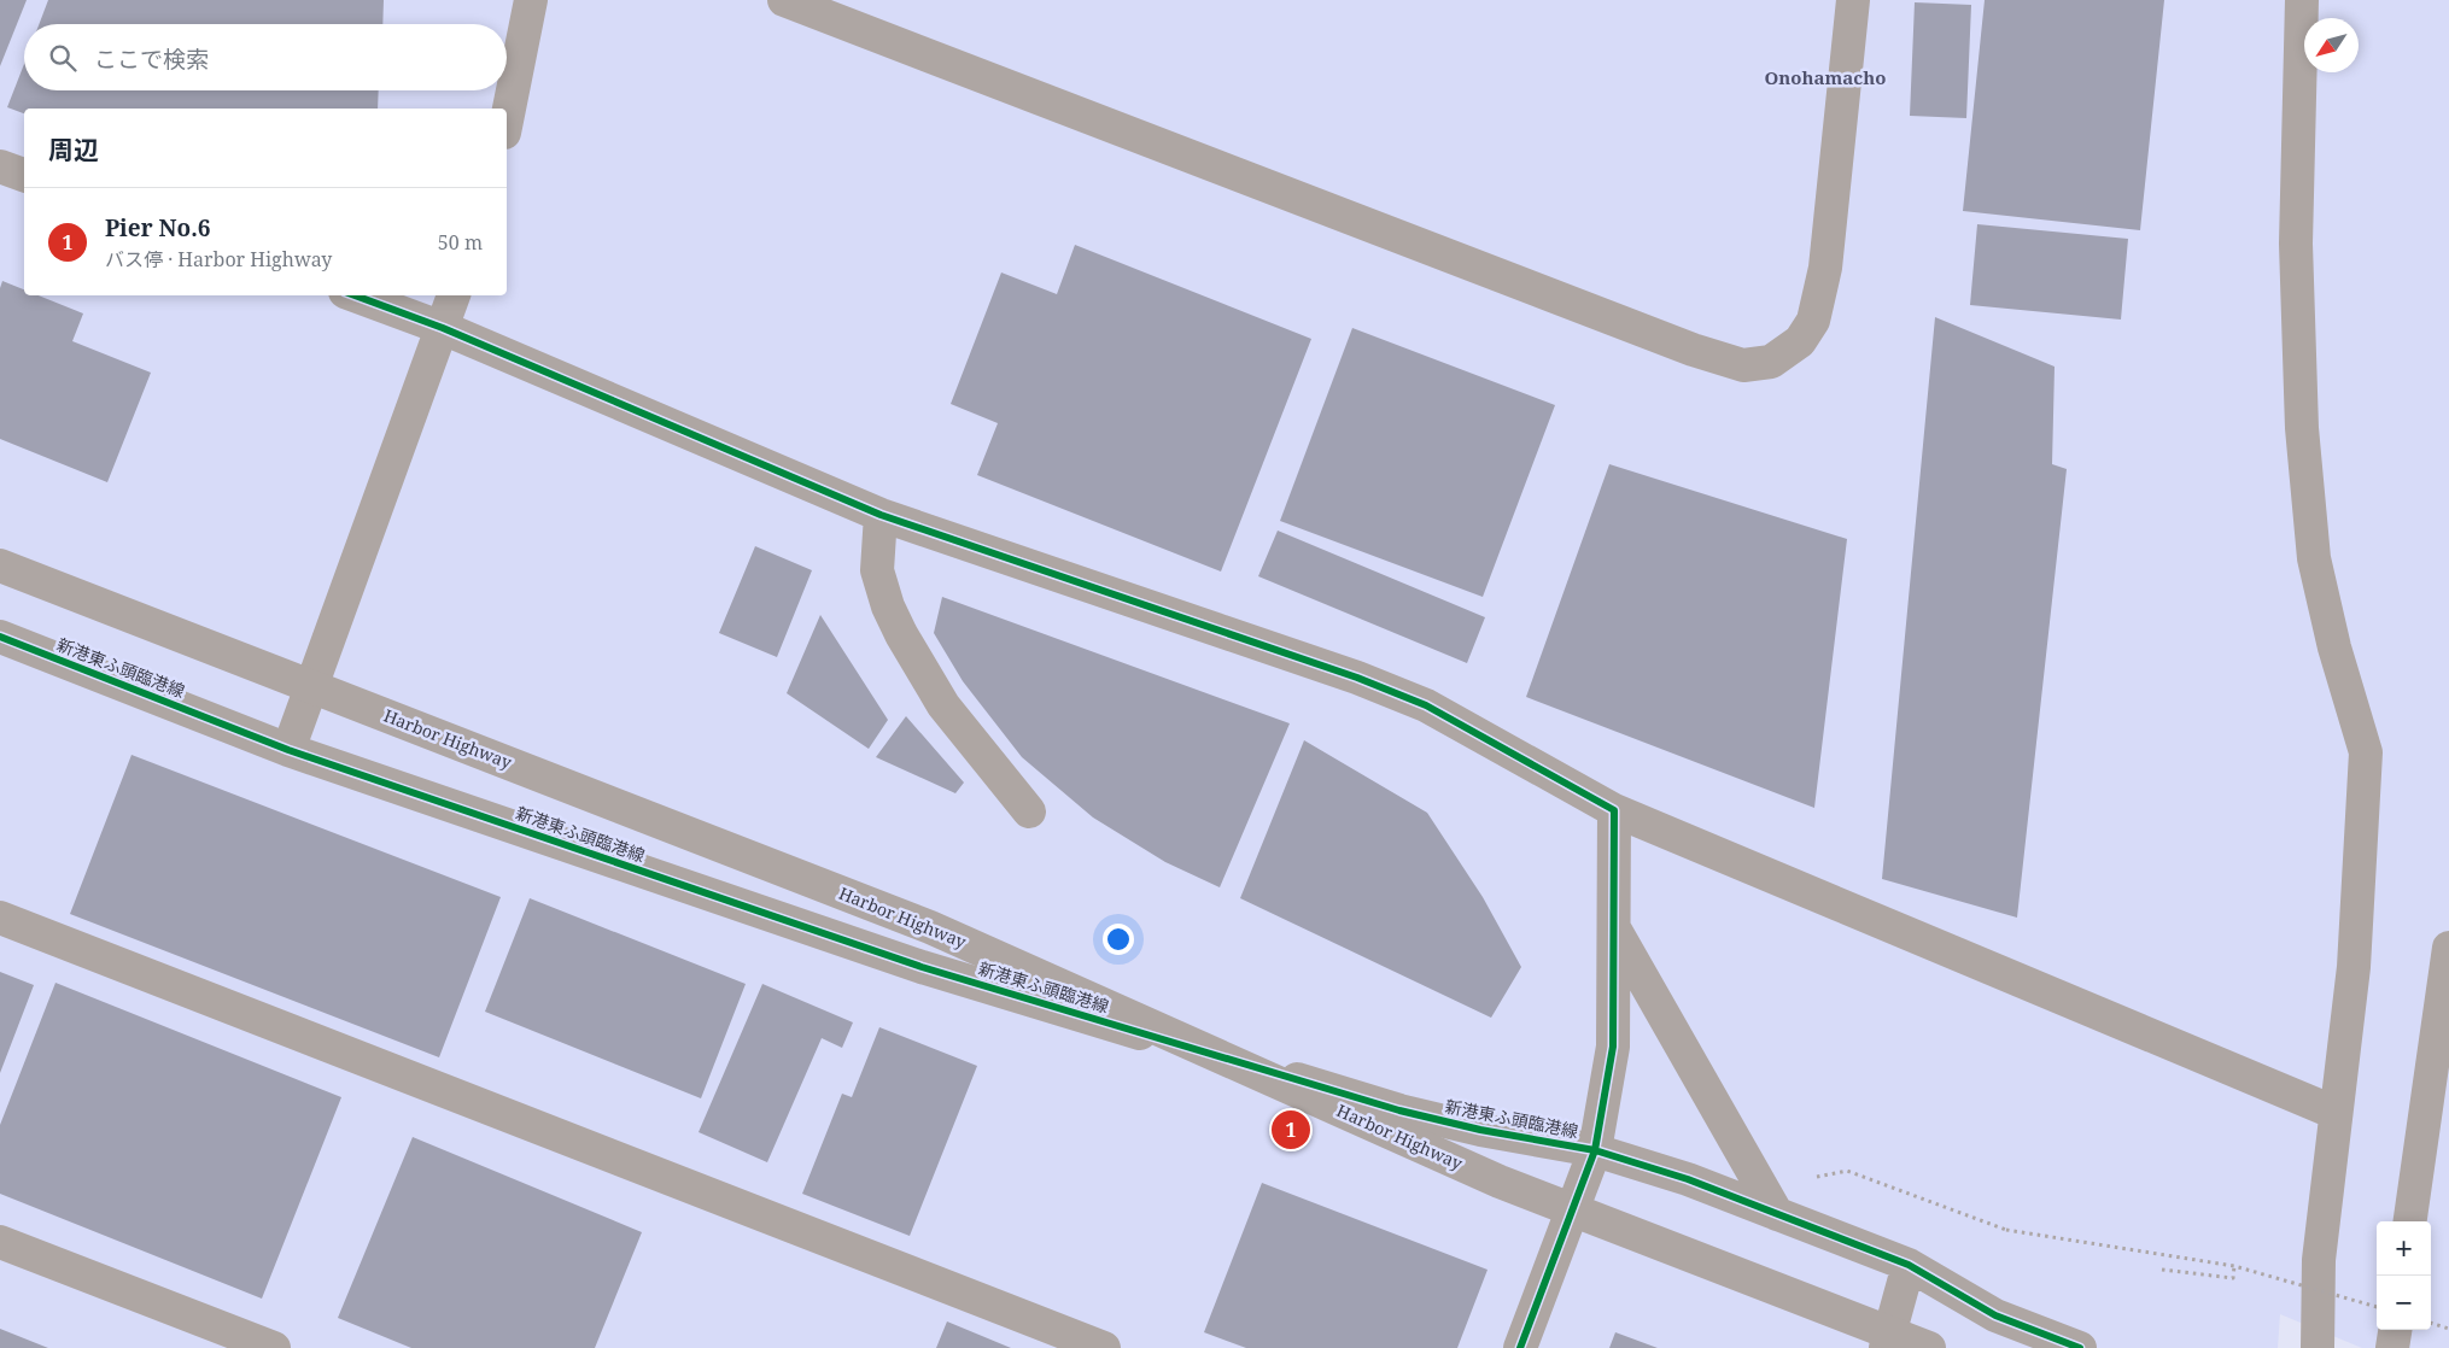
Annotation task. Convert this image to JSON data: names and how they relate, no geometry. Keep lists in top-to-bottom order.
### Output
{
  "streets": {
    "street": ["新港東ふ頭臨港線", "Harbor Highway"]
  },
  "districts": ["Onohamacho"],
  "north": "bottom left",
  "page": {
    "search": "ここで検索",
    "heading": "周辺",
    "list": [
      {
        "mark": "1",
        "name": "Pier No.6",
        "note": "バス停 · Harbor Highway",
        "value": "50 m"
      }
    ],
    "pins": "1",
    "map_buttons": ["+", "−"]
  }
}
